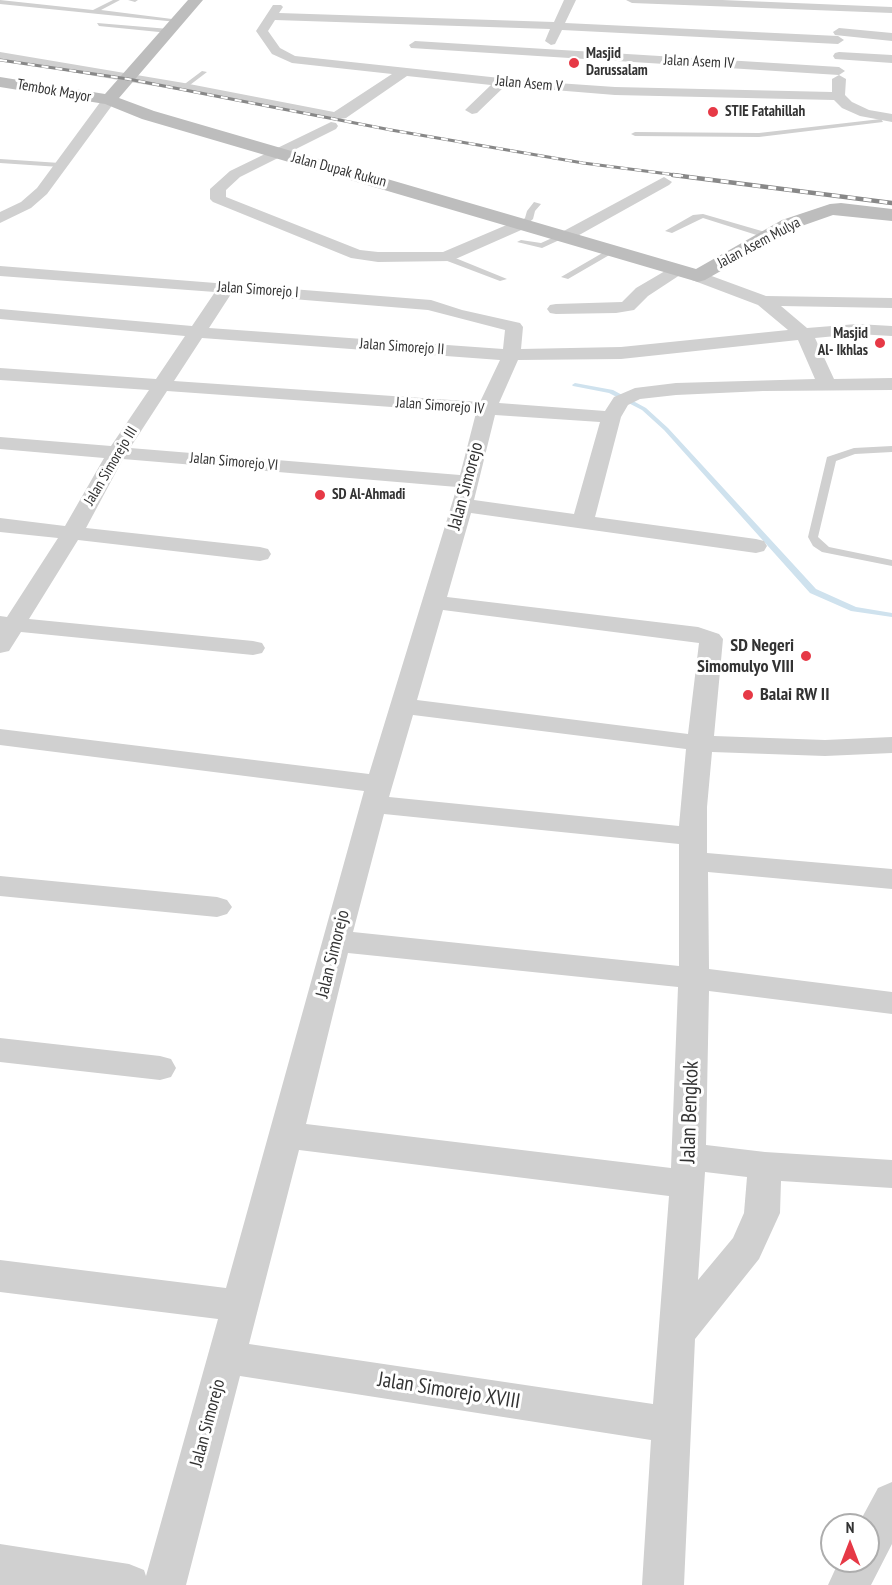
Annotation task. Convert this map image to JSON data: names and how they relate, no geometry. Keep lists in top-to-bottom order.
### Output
{
  "streets": {
    "street": [
      "Jalan Asem IV",
      "Jalan Asem V",
      "Tembok Mayor",
      "Jalan Dupak Rukun",
      "Jalan Asem Mulya",
      "Jalan Simorejo I",
      "Jalan Simorejo II",
      "Jalan Simorejo IV",
      "Jalan Simorejo VI",
      "Jalan Simorejo III",
      "Jalan Simorejo",
      "Jalan Bengkok",
      "Jalan Simorejo XVIII"
    ]
  },
  "crossings": [
    ["Tembok Mayor", "Jalan Dupak Rukun"],
    ["Jalan Dupak Rukun", "Jalan Asem Mulya"],
    ["Jalan Simorejo I", "Jalan Simorejo II"],
    ["Jalan Simorejo I", "Jalan Simorejo III"],
    ["Jalan Simorejo I", "Jalan Simorejo"],
    ["Jalan Simorejo II", "Jalan Simorejo III"],
    ["Jalan Simorejo II", "Jalan Simorejo"],
    ["Jalan Simorejo IV", "Jalan Simorejo III"],
    ["Jalan Simorejo IV", "Jalan Simorejo"],
    ["Jalan Simorejo VI", "Jalan Simorejo III"],
    ["Jalan Simorejo VI", "Jalan Simorejo"],
    ["Jalan Simorejo", "Jalan Bengkok"],
    ["Jalan Simorejo", "Jalan Simorejo XVIII"],
    ["Jalan Bengkok", "Jalan Simorejo XVIII"]
  ],
  "places": [
    "Masjid Darussalam",
    "STIE Fatahillah",
    "Masjid Al- Ikhlas",
    "SD Al-Ahmadi",
    "SD Negeri Simomulyo VIII",
    "Balai RW II"
  ],
  "north": "top"
}
